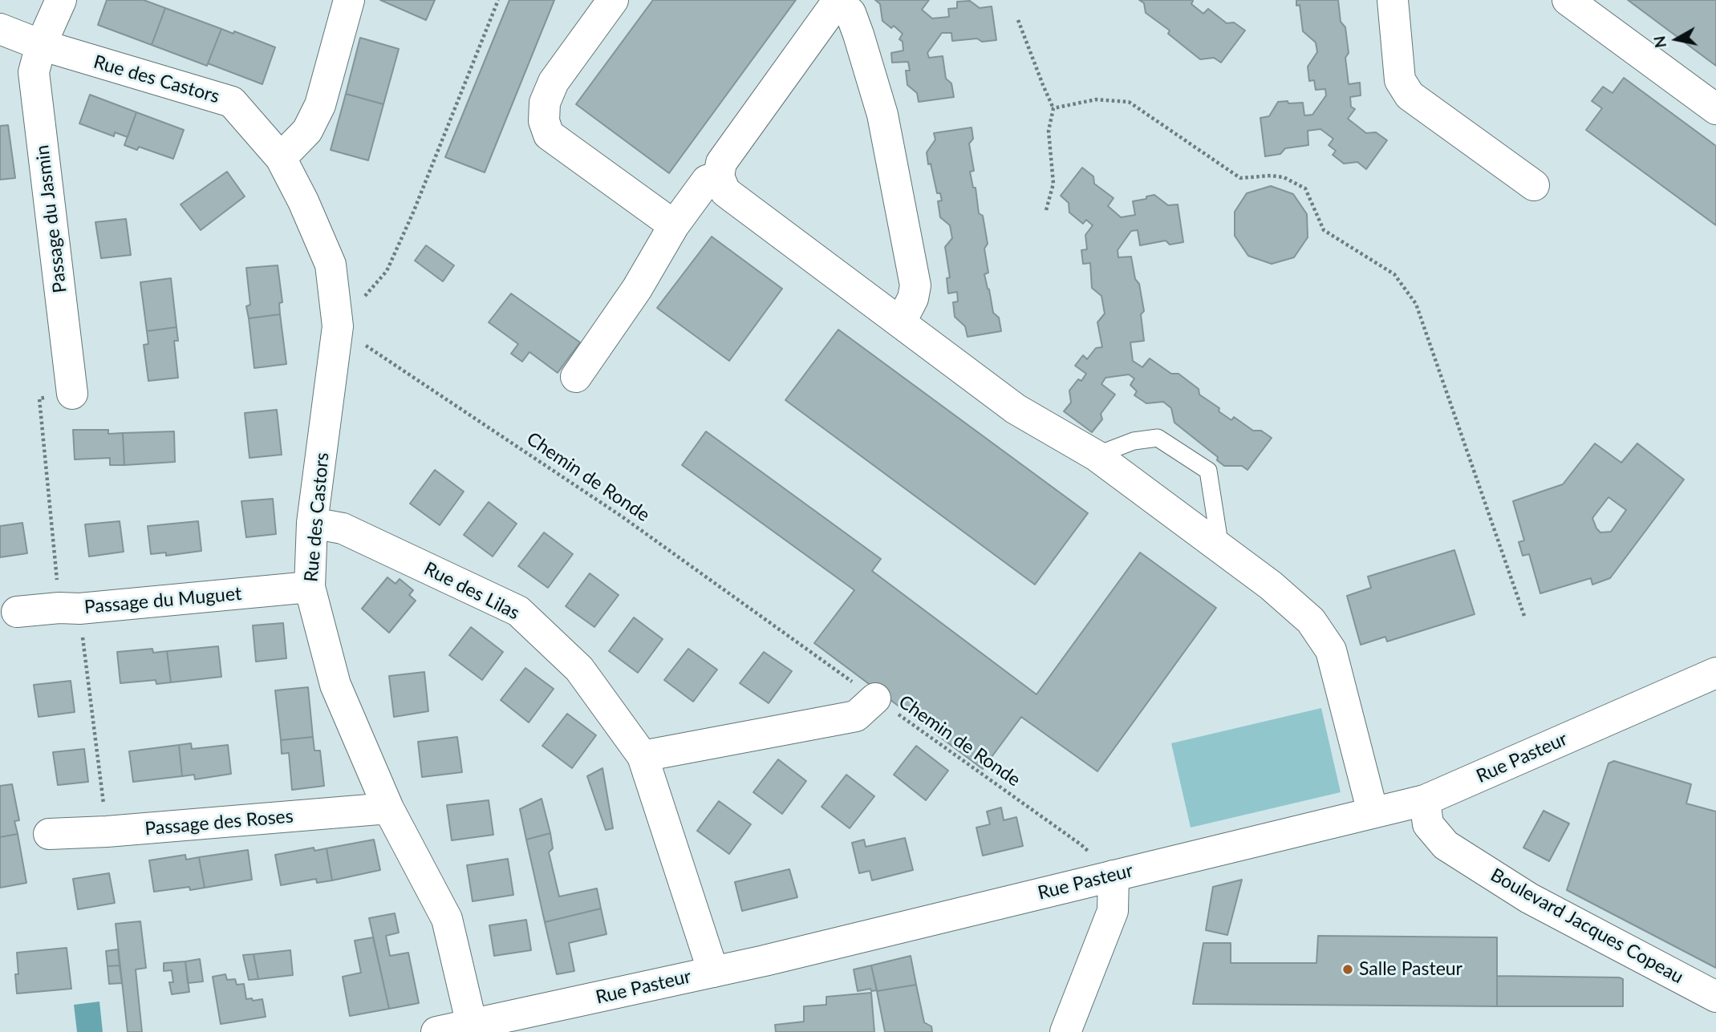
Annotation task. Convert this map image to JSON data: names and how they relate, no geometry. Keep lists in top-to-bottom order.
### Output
{
  "streets": {
    "street": [
      "Rue des Castors",
      "Passage du Jasmin",
      "Rue des Lilas",
      "Passage du Muguet",
      "Rue Pasteur",
      "Passage des Roses",
      "Boulevard Jacques Copeau"
    ],
    "path": ["Chemin de Ronde"]
  },
  "crossings": [
    ["Rue des Castors", "Passage du Jasmin"],
    ["Rue des Castors", "Chemin de Ronde"],
    ["Rue des Castors", "Rue des Lilas"],
    ["Rue des Castors", "Passage du Muguet"],
    ["Rue des Castors", "Rue Pasteur"],
    ["Rue des Castors", "Passage des Roses"],
    ["Chemin de Ronde", "Rue Pasteur"],
    ["Rue des Lilas", "Rue Pasteur"],
    ["Rue Pasteur", "Boulevard Jacques Copeau"]
  ],
  "places": ["Salle Pasteur"],
  "north": "left"
}
